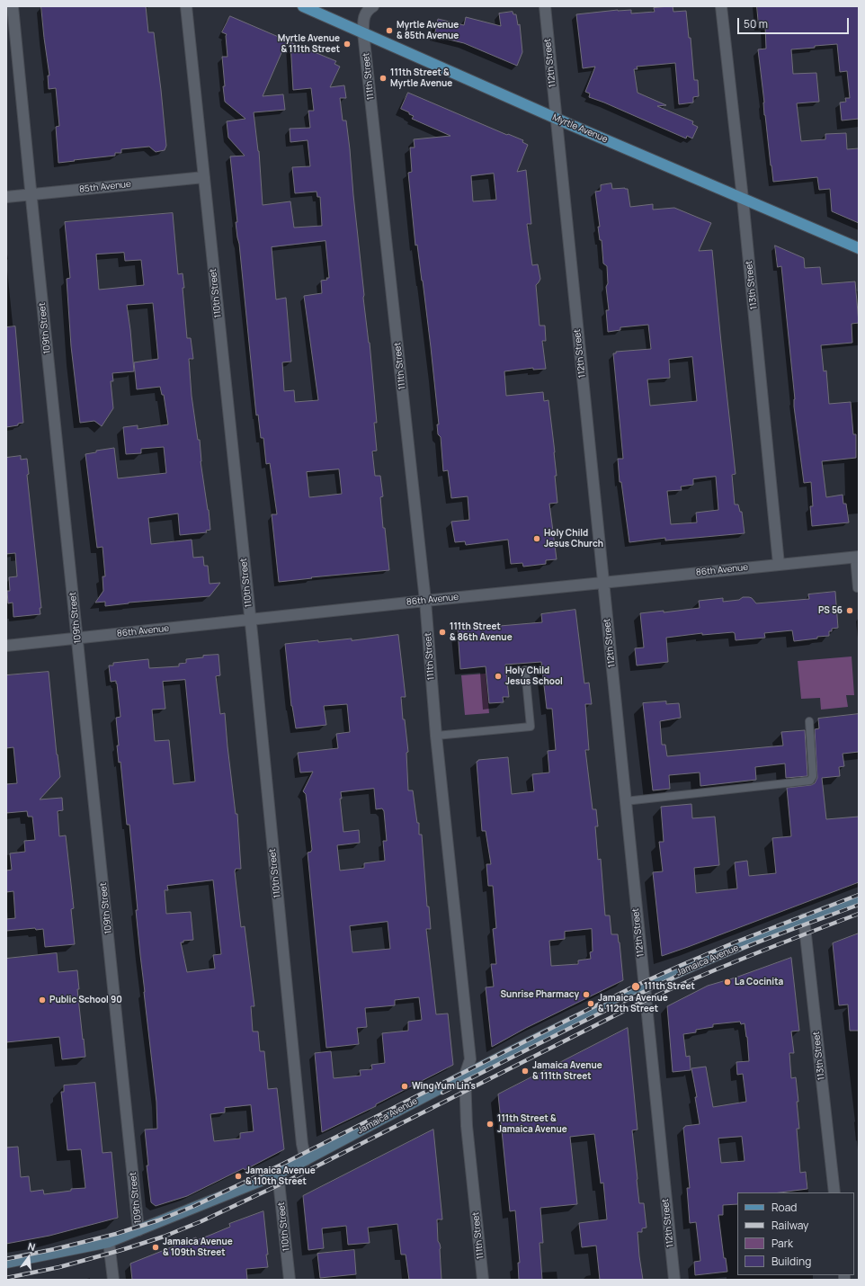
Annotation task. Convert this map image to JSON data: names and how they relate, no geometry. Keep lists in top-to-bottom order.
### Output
{
  "streets": {
    "main road": ["Myrtle Avenue", "Jamaica Avenue"],
    "street": [
      "112th Street",
      "111th Street",
      "85th Avenue",
      "113th Street",
      "110th Street",
      "109th Street",
      "86th Avenue"
    ]
  },
  "crossings": [
    ["112th Street", "Myrtle Avenue"],
    ["112th Street", "86th Avenue"],
    ["112th Street", "Jamaica Avenue"],
    ["111th Street", "Myrtle Avenue"],
    ["111th Street", "86th Avenue"],
    ["111th Street", "Jamaica Avenue"],
    ["Myrtle Avenue", "113th Street"],
    ["85th Avenue", "110th Street"],
    ["85th Avenue", "109th Street"],
    ["113th Street", "86th Avenue"],
    ["113th Street", "Jamaica Avenue"],
    ["110th Street", "86th Avenue"],
    ["110th Street", "Jamaica Avenue"],
    ["109th Street", "86th Avenue"],
    ["109th Street", "Jamaica Avenue"]
  ],
  "places": [
    "Myrtle Avenue & 85th Avenue",
    "Myrtle Avenue & 111th Street",
    "111th Street & Myrtle Avenue",
    "Holy Child Jesus Church",
    "PS 56",
    "111th Street & 86th Avenue",
    "Holy Child Jesus School",
    "La Cocinita",
    "111th Street",
    "Sunrise Pharmacy",
    "Public School 90",
    "Jamaica Avenue & 112th Street",
    "Jamaica Avenue & 111th Street",
    "Wing Yum Lin's",
    "111th Street & Jamaica Avenue",
    "Jamaica Avenue & 110th Street",
    "Jamaica Avenue & 109th Street"
  ],
  "legend": [
    "Road",
    "Railway",
    "Park",
    "Building"
  ],
  "scale_bar": "50 m",
  "north": "top"
}
